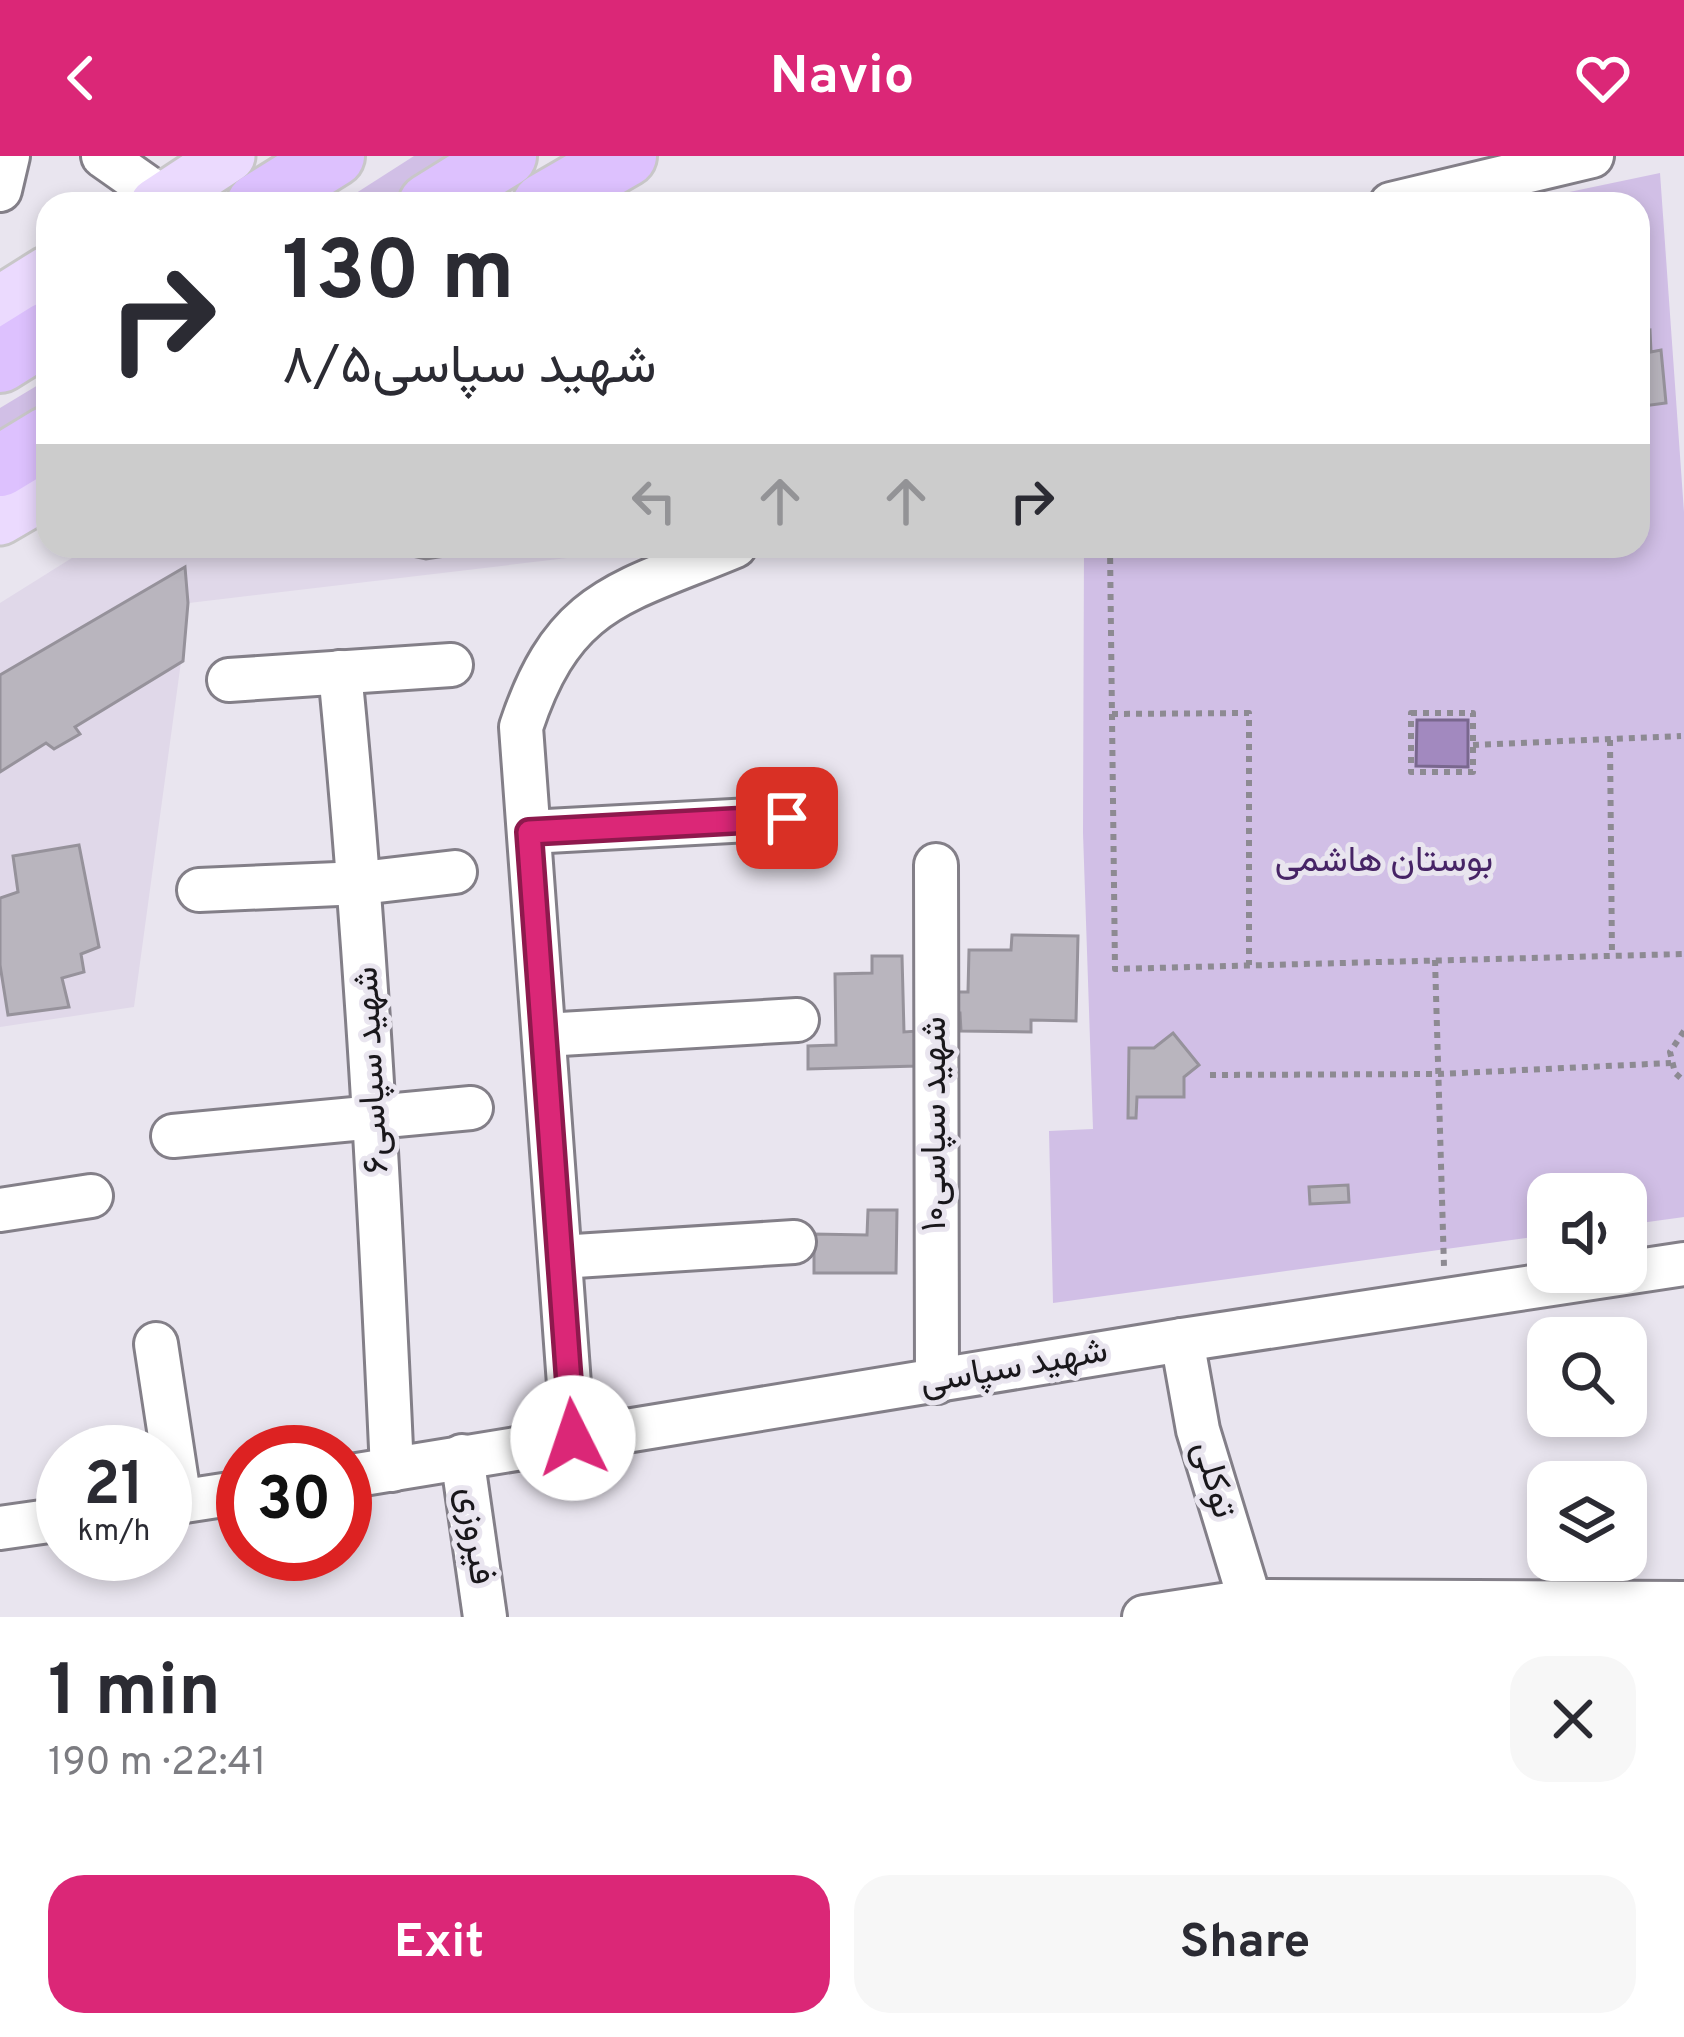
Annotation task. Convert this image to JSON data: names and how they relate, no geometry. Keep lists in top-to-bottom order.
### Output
{
  "streets": {
    "street": [
      "شهید سپاسی۶",
      "شهید سپاسی۱۰",
      "شهید سپاسی",
      "توکلی",
      "فیروزی"
    ]
  },
  "crossings": [
    ["شهید سپاسی۶", "شهید سپاسی"],
    ["شهید سپاسی۱۰", "شهید سپاسی"],
    ["شهید سپاسی", "توکلی"],
    ["شهید سپاسی", "فیروزی"]
  ],
  "parks": ["بوستان هاشمی"],
  "page": {
    "header": "Navio",
    "turn": ["130 m", "شهید سپاسی۸/۵"],
    "speed": "21 km/h",
    "limit": "30",
    "heading": ["1 min", "190 m · 22:41"],
    "buttons": ["Exit", "Share"]
  }
}
